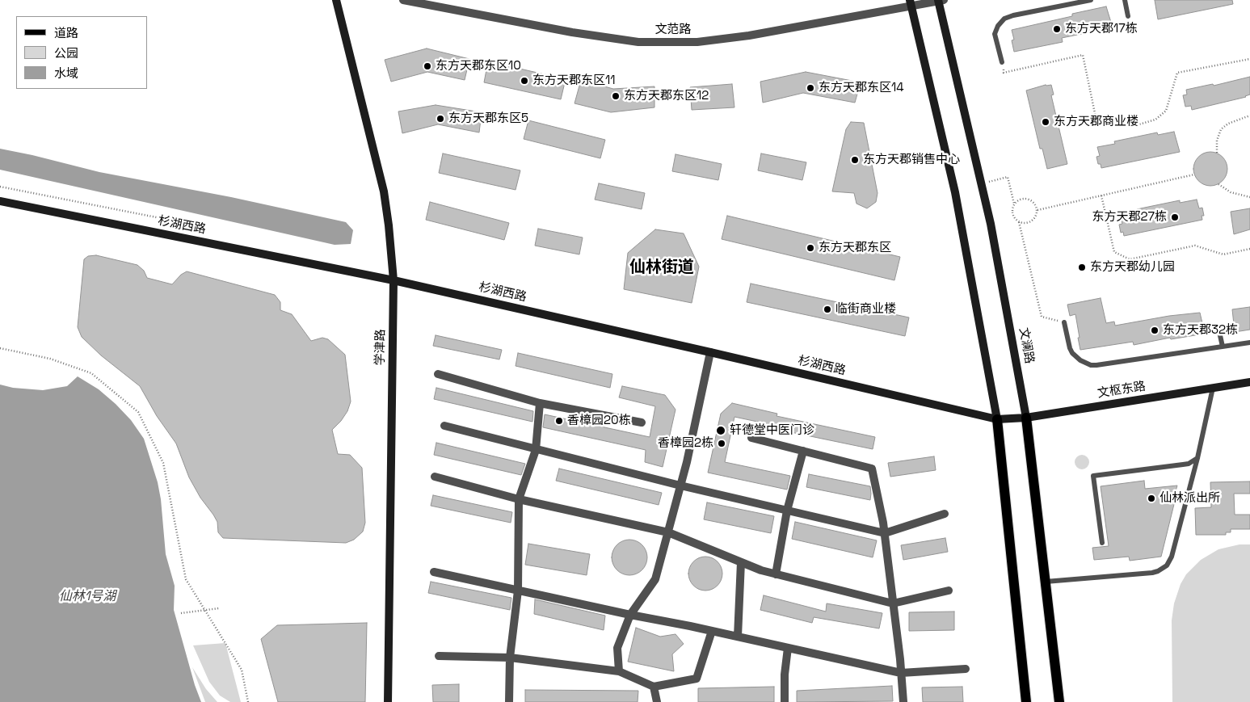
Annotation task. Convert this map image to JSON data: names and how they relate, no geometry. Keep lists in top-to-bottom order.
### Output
{
  "streets": {
    "main road": ["文澜路"],
    "street": [
      "文范路",
      "杉湖西路",
      "学津路",
      "文枢东路"
    ]
  },
  "crossings": [
    ["文范路", "文澜路"],
    ["杉湖西路", "学津路"],
    ["杉湖西路", "文枢东路"],
    ["文澜路", "文枢东路"]
  ],
  "districts": ["仙林街道"],
  "water": ["仙林1号湖"],
  "places": [
    "东方天郡17栋",
    "东方天郡东区10",
    "东方天郡东区11",
    "东方天郡东区14",
    "东方天郡东区12",
    "东方天郡东区5",
    "东方天郡商业楼",
    "东方天郡销售中心",
    "东方天郡27栋",
    "东方天郡东区",
    "东方天郡幼儿园",
    "临街商业楼",
    "东方天郡32栋",
    "香樟园20栋",
    "轩德堂中医门诊",
    "香樟园2栋",
    "仙林派出所"
  ],
  "legend": ["道路", "公园", "水域"]
}
